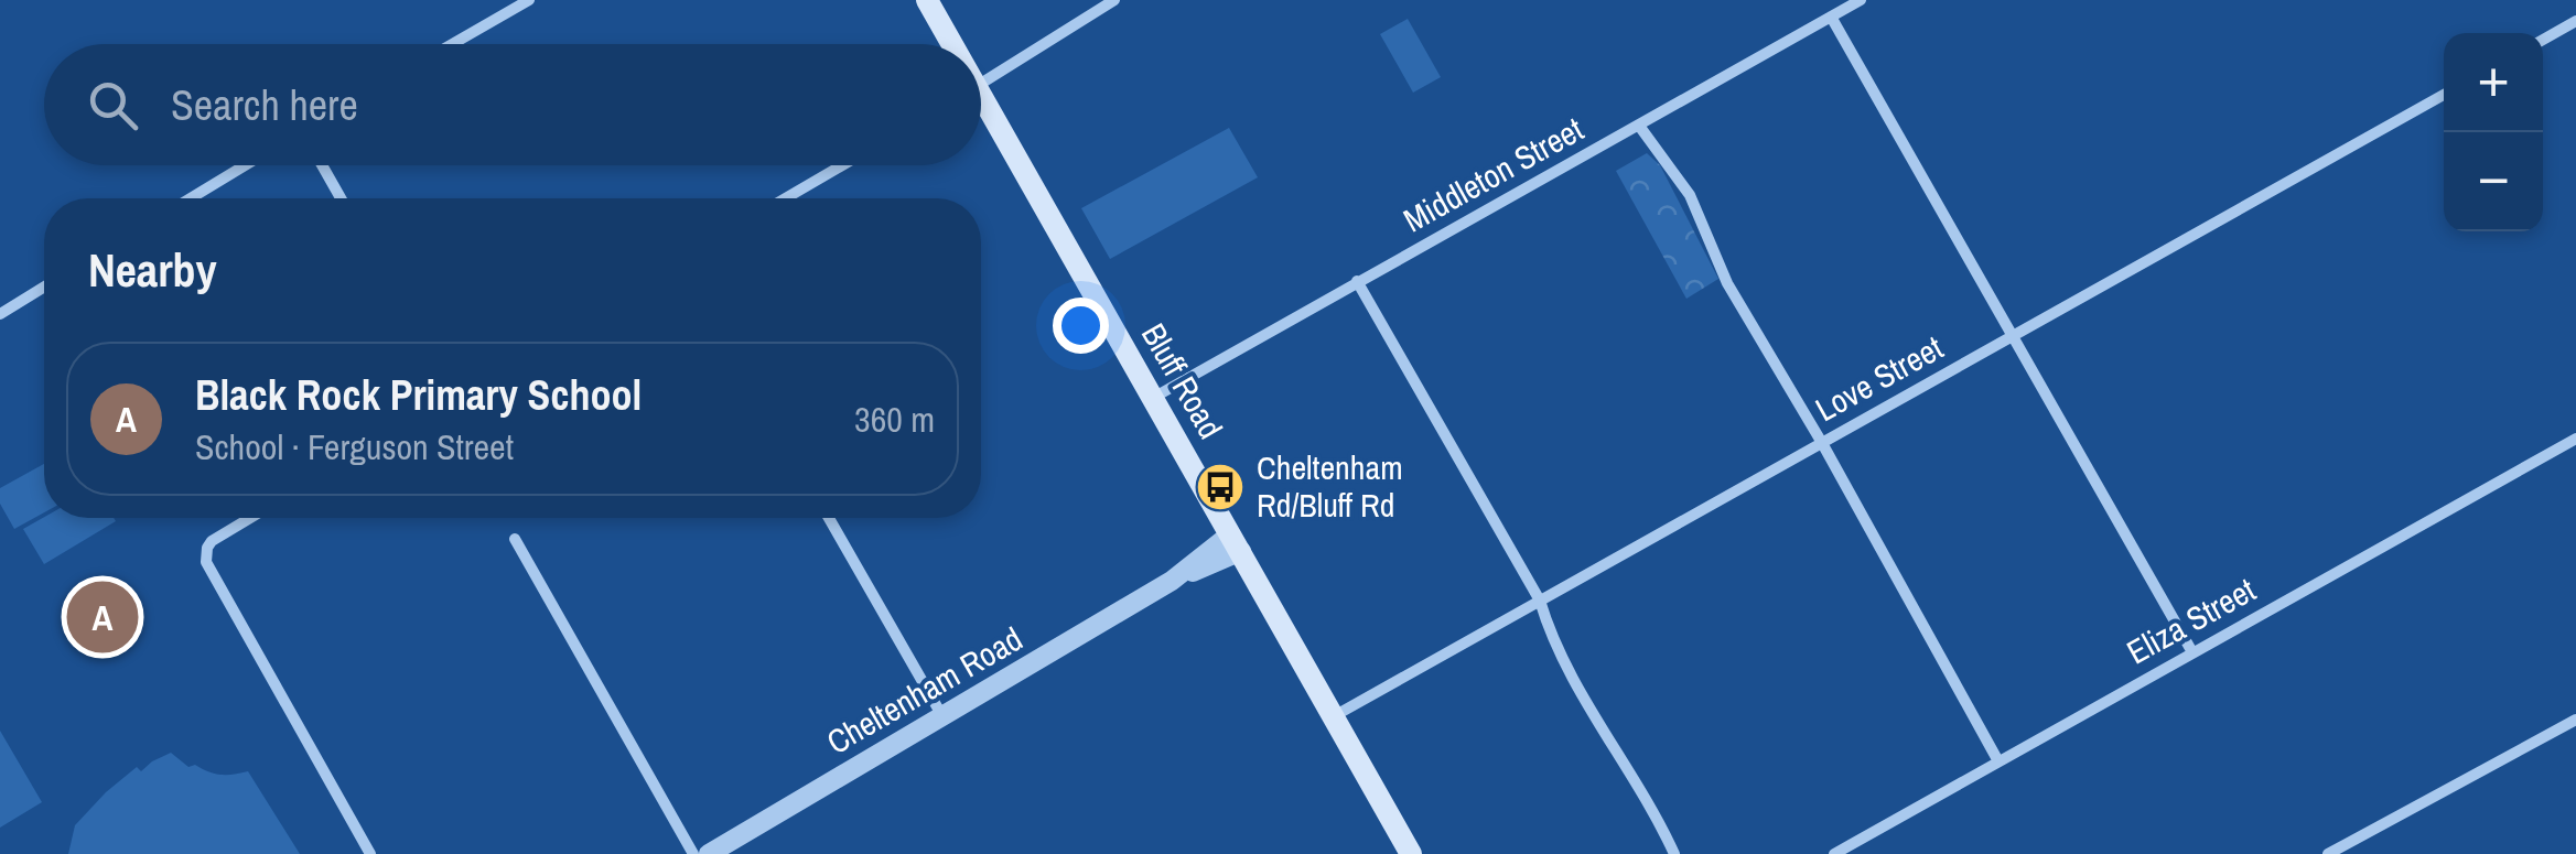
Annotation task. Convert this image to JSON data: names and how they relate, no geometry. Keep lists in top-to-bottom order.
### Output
{
  "streets": {
    "main road": ["Bluff Road"],
    "street": [
      "Middleton Street",
      "Love Street",
      "Eliza Street",
      "Cheltenham Road"
    ]
  },
  "crossings": [
    ["Middleton Street", "Bluff Road"],
    ["Love Street", "Bluff Road"],
    ["Bluff Road", "Cheltenham Road"]
  ],
  "places": {
    "bus stop": ["Cheltenham Rd/Bluff Rd"]
  },
  "page": {
    "map_buttons": ["+", "−"],
    "search": "Search here",
    "heading": "Nearby",
    "list": [
      {
        "mark": "A",
        "name": "Black Rock Primary School",
        "note": "School · Ferguson Street",
        "value": "360 m"
      }
    ],
    "pins": "A"
  }
}
